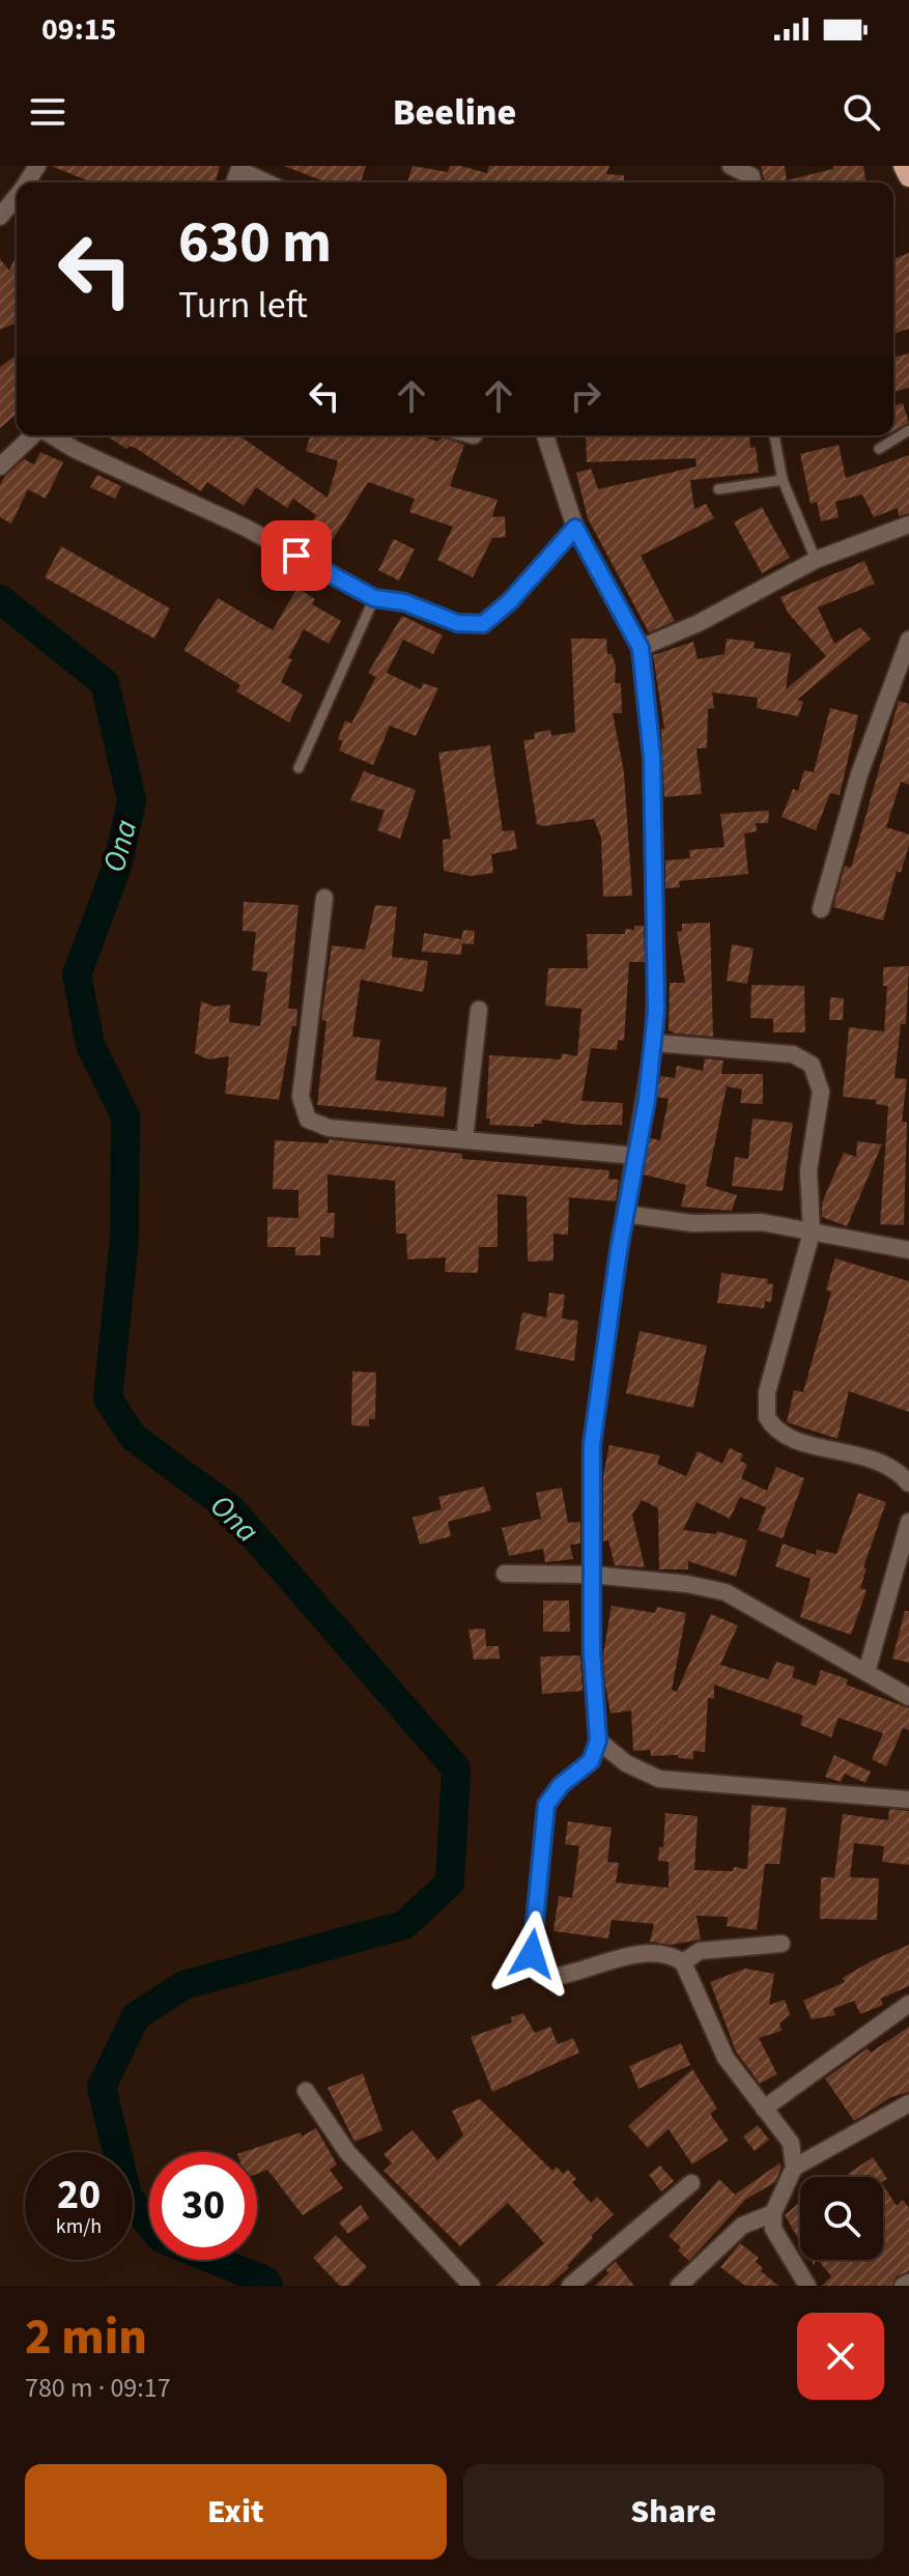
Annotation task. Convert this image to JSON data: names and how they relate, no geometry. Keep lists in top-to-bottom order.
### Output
{
  "water": ["Ona"],
  "page": {
    "status": "09:15",
    "header": "Beeline",
    "turn": ["630 m", "Turn left"],
    "speed": "20 km/h",
    "limit": "30",
    "heading": ["2 min", "780 m · 09:17"],
    "buttons": ["Exit", "Share"]
  }
}
